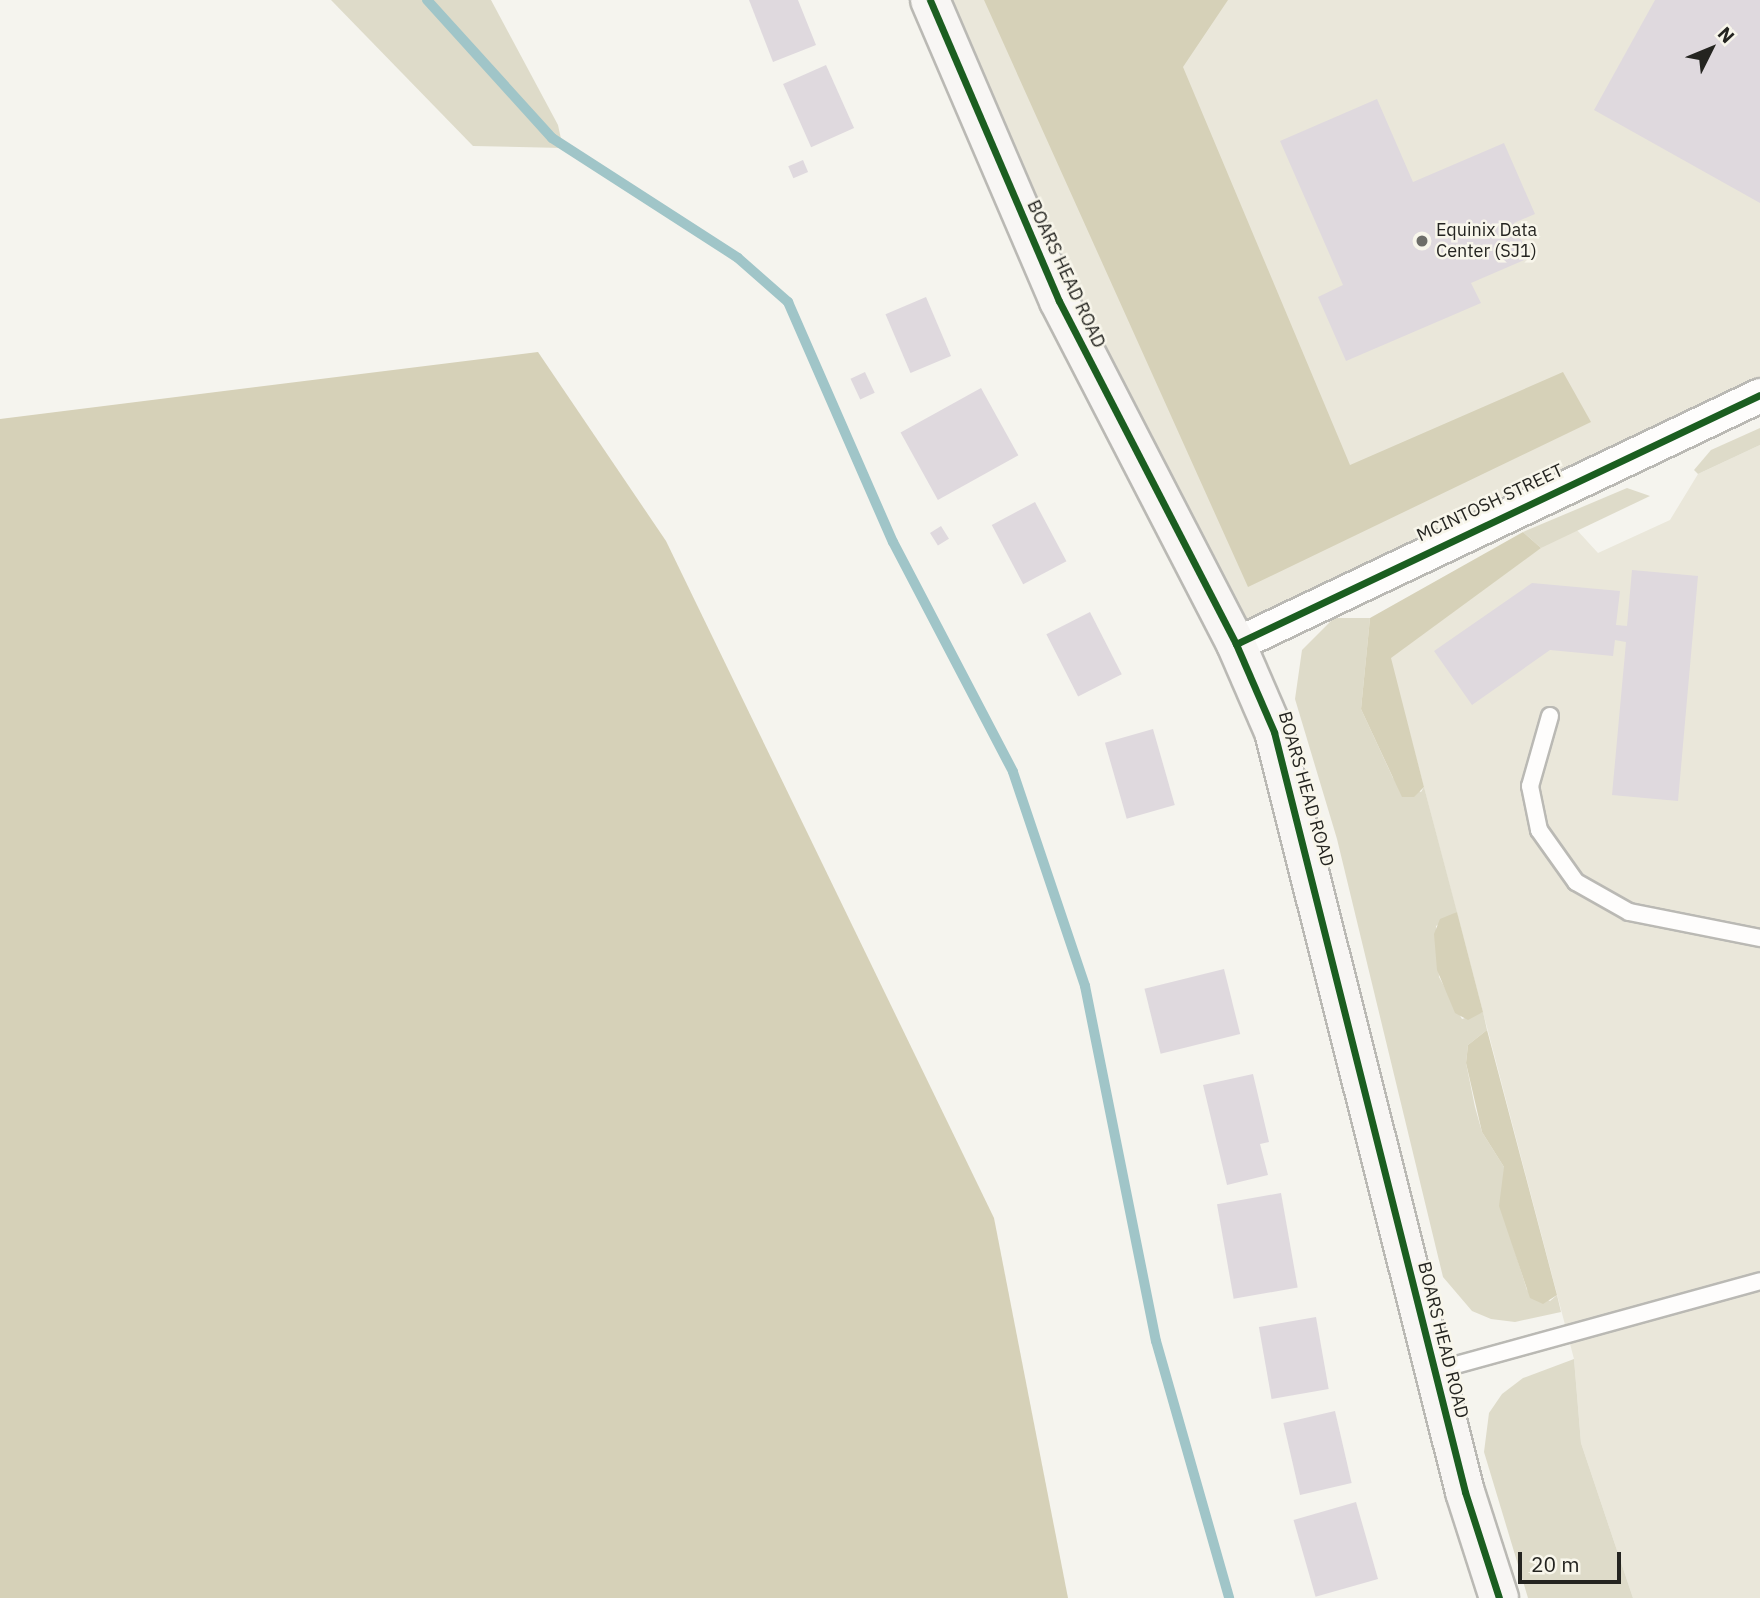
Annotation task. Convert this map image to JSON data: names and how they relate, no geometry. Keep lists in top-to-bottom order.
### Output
{
  "streets": {
    "street": ["BOARS HEAD ROAD", "MCINTOSH STREET"]
  },
  "crossings": [
    ["BOARS HEAD ROAD", "MCINTOSH STREET"]
  ],
  "places": ["Equinix Data Center (SJ1)"],
  "scale_bar": "20 m",
  "north": "top right"
}
